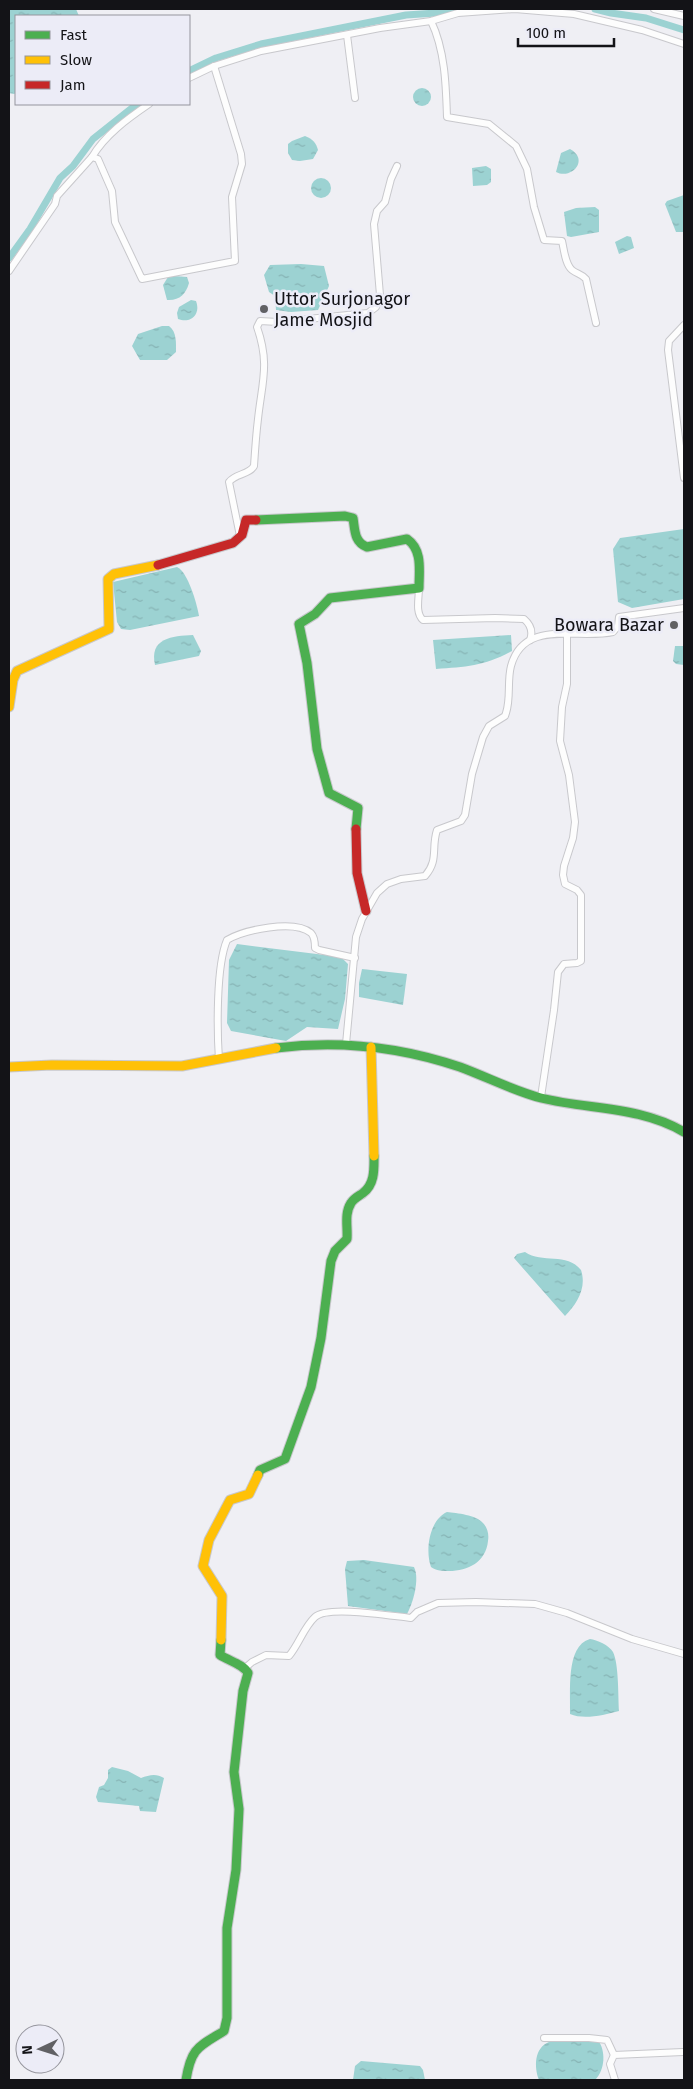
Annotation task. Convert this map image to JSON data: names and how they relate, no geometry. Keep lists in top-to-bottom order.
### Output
{
  "places": ["Uttor Surjonagor Jame Mosjid", "Bowara Bazar"],
  "legend": ["Fast", "Slow", "Jam"],
  "scale_bar": "100 m",
  "north": "left"
}
